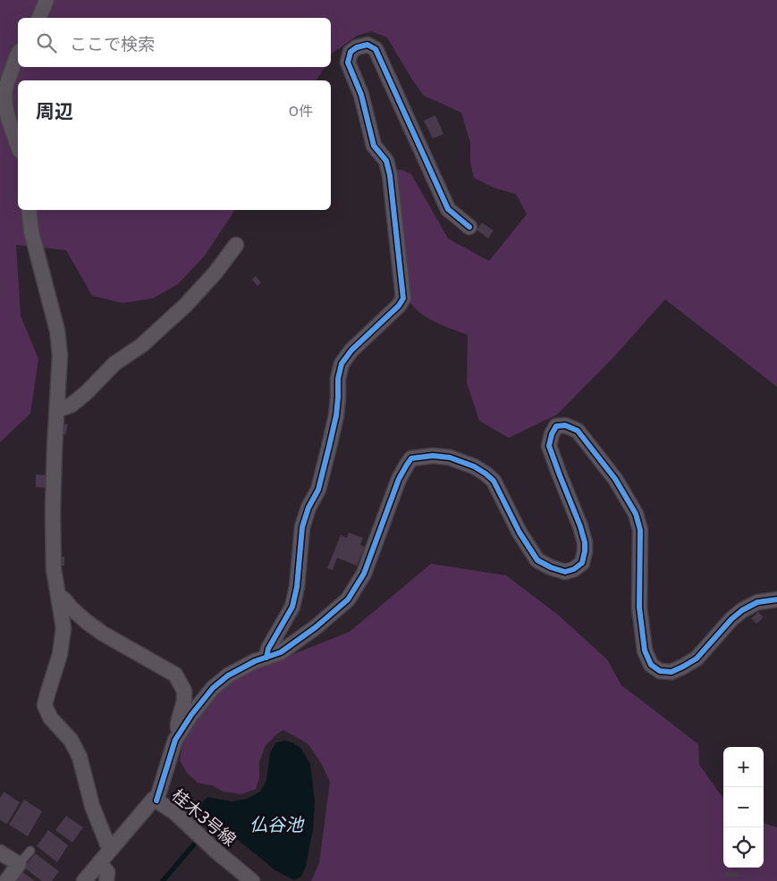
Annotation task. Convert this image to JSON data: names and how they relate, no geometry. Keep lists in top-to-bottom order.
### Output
{
  "streets": {
    "street": ["桂木3号線"]
  },
  "water": ["仏谷池"],
  "page": {
    "search": "ここで検索",
    "heading": ["周辺", "0件"],
    "map_buttons": ["+", "−"]
  }
}
